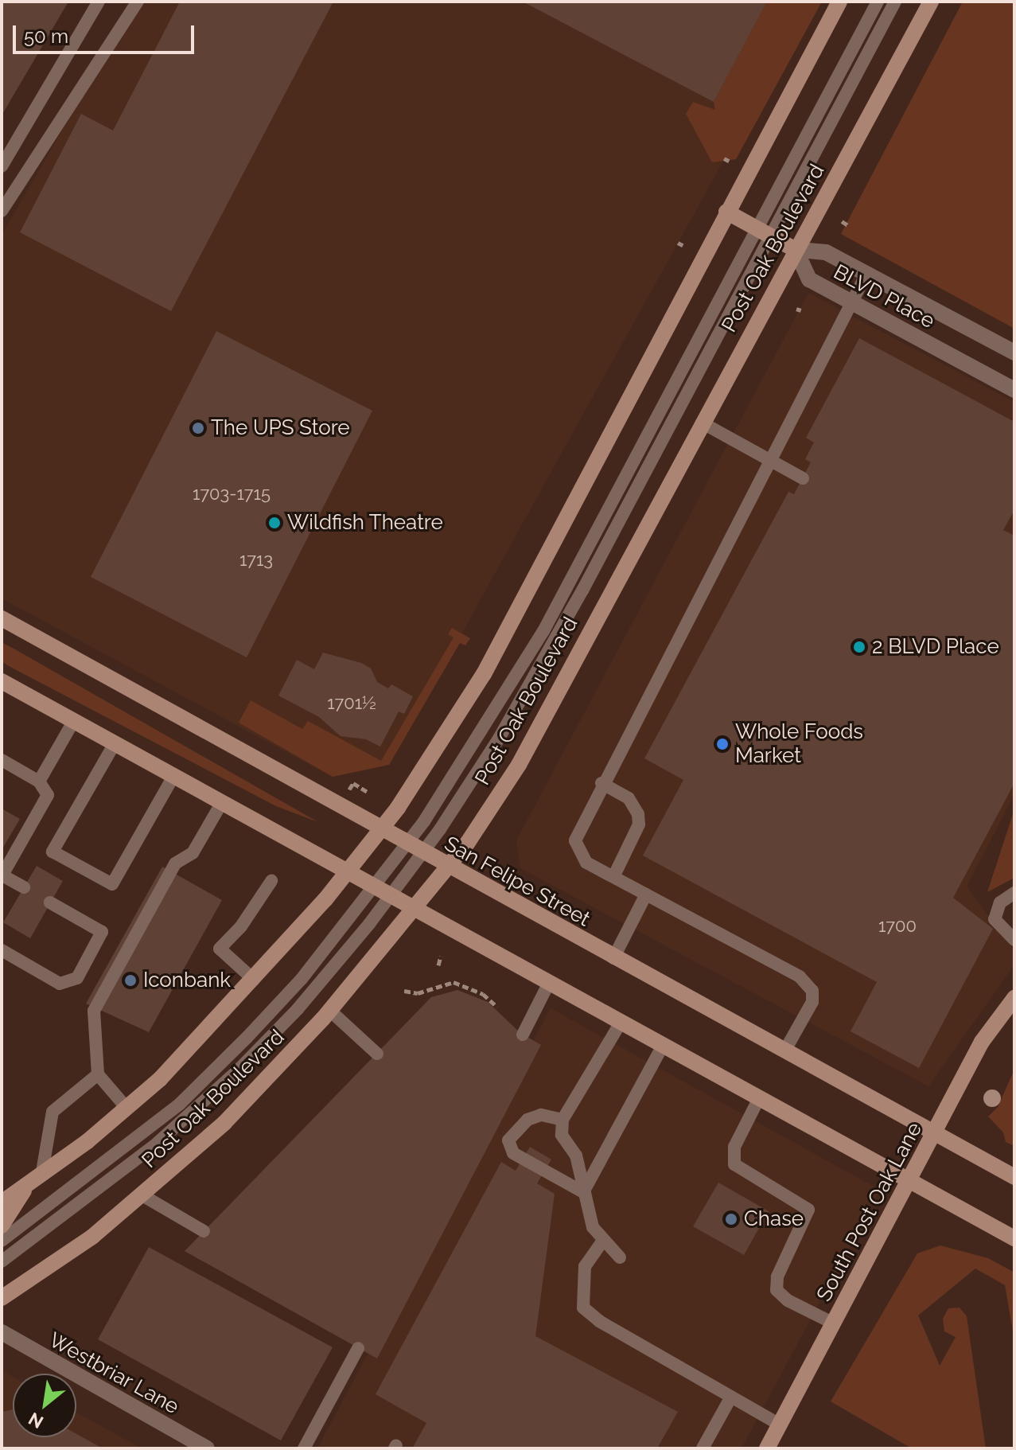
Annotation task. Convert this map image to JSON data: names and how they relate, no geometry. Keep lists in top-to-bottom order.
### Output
{
  "streets": {
    "main road": ["Post Oak Boulevard", "San Felipe Street", "South Post Oak Lane"],
    "street": ["BLVD Place", "Westbriar Lane"]
  },
  "crossings": [
    ["Post Oak Boulevard", "BLVD Place"],
    ["Post Oak Boulevard", "San Felipe Street"],
    ["San Felipe Street", "South Post Oak Lane"]
  ],
  "places": [
    "The UPS Store",
    "Wildfish Theatre",
    "2 BLVD Place",
    "Whole Foods Market",
    "Iconbank",
    "Chase"
  ],
  "house_numbers": [
    "1703-1715",
    "1713",
    "1701½",
    "1700"
  ],
  "scale_bar": "50 m",
  "north": "bottom left"
}
